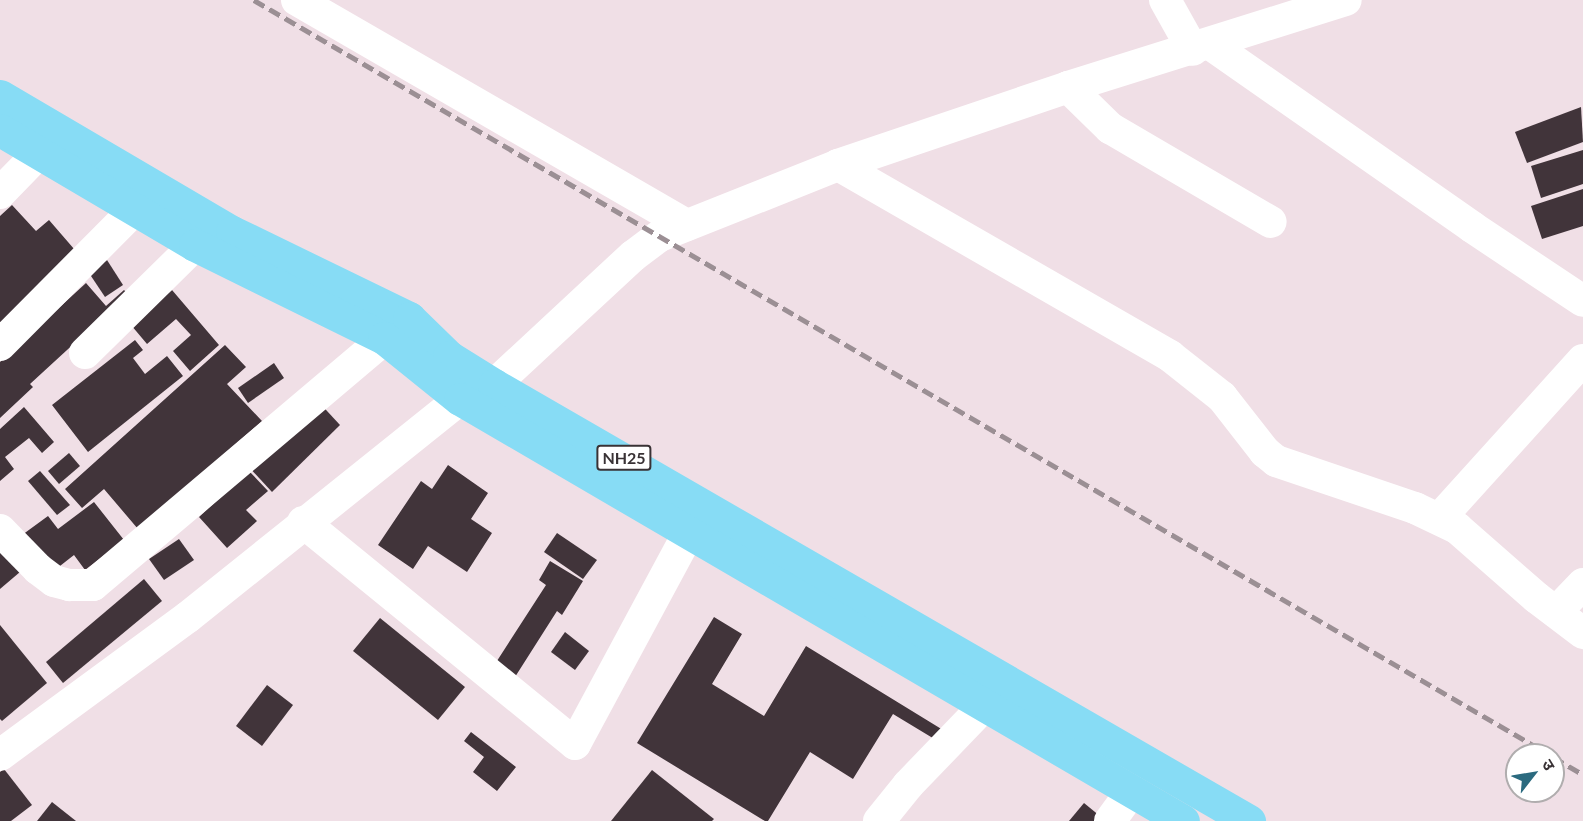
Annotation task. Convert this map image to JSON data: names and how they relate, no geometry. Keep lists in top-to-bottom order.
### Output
{
  "streets": {
    "main road": ["NH25"]
  },
  "north": "top right"
}
